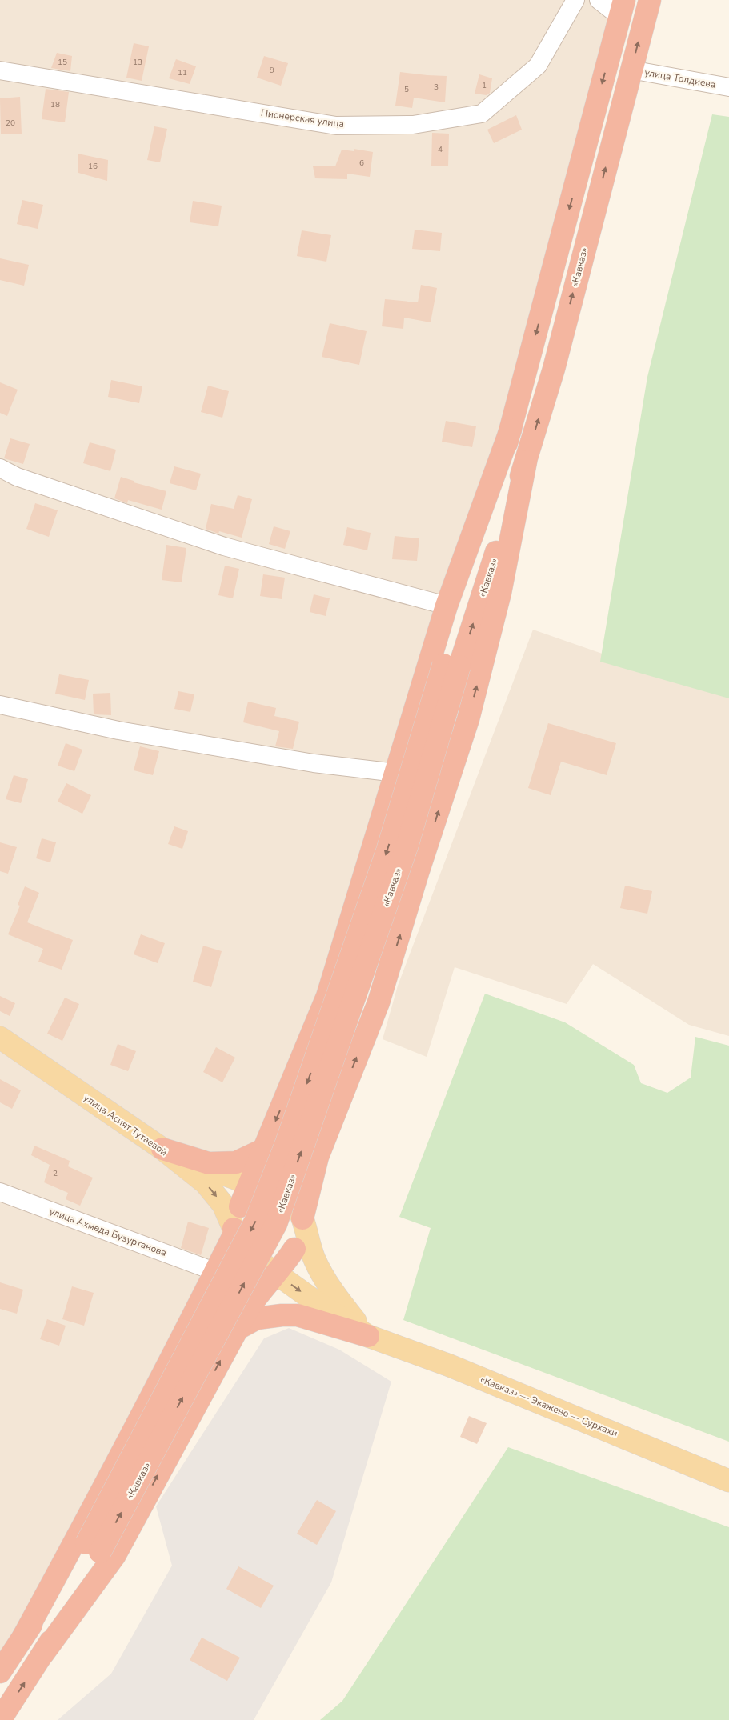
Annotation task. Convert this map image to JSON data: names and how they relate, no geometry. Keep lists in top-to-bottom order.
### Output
{
  "streets": {
    "highway": ["«Кавказ»"],
    "main road": ["улица Асият Тутаевой", "«Кавказ» — Экажево — Сурхахи"],
    "street": ["улица Толдиева", "Пионерская улица", "улица Ахмеда Бузуртанова"]
  },
  "crossings": [
    ["улица Толдиева", "«Кавказ»"],
    ["«Кавказ»", "улица Асият Тутаевой"],
    ["«Кавказ»", "улица Ахмеда Бузуртанова"],
    ["«Кавказ»", "«Кавказ» — Экажево — Сурхахи"],
    ["улица Асият Тутаевой", "«Кавказ» — Экажево — Сурхахи"]
  ],
  "one_way": ["улица Асият Тутаевой"],
  "house_numbers": [
    "15",
    "13",
    "9",
    "11",
    "1",
    "3",
    "5",
    "18",
    "20",
    "4",
    "6",
    "16",
    "2"
  ]
}
